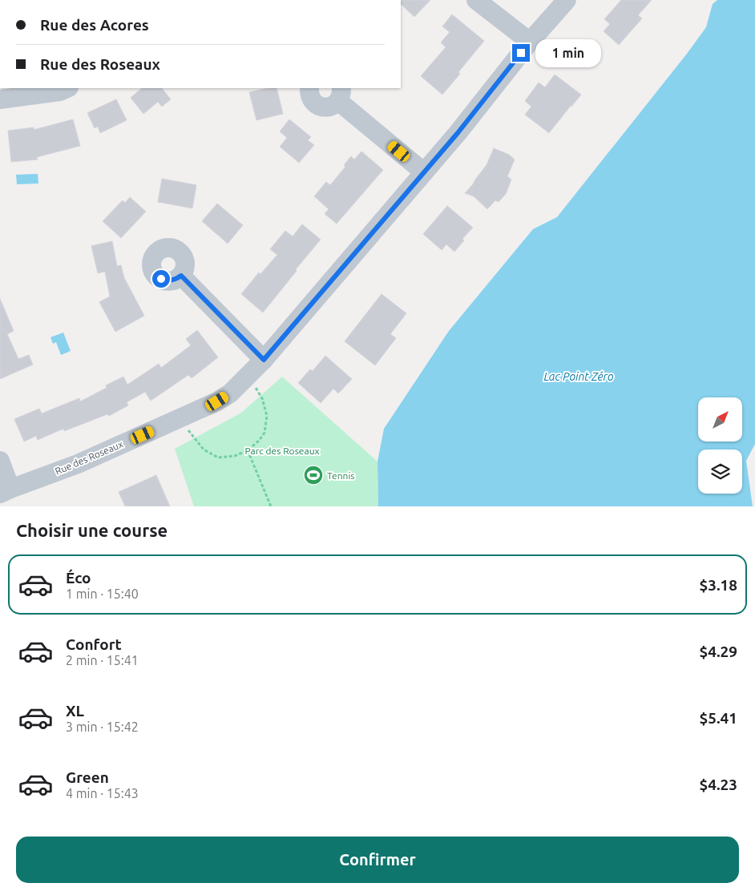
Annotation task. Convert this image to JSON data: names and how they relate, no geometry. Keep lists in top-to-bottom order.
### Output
{
  "streets": {
    "street": ["Rue des Roseaux"]
  },
  "water": ["Lac Point Zéro"],
  "parks": ["Parc des Roseaux"],
  "places": {
    "sports": ["Tennis"]
  },
  "north": "top right",
  "page": {
    "banner": ["Rue des Acores", "Rue des Roseaux"],
    "bubble": "1 min",
    "heading": "Choisir une course",
    "list": [
      {
        "name": "Éco",
        "note": "1 min · 15:40",
        "value": "$3.18"
      },
      {
        "name": "Confort",
        "note": "2 min · 15:41",
        "value": "$4.29"
      },
      {
        "name": "XL",
        "note": "3 min · 15:42",
        "value": "$5.41"
      },
      {
        "name": "Green",
        "note": "4 min · 15:43",
        "value": "$4.23"
      }
    ],
    "buttons": "Confirmer"
  }
}
